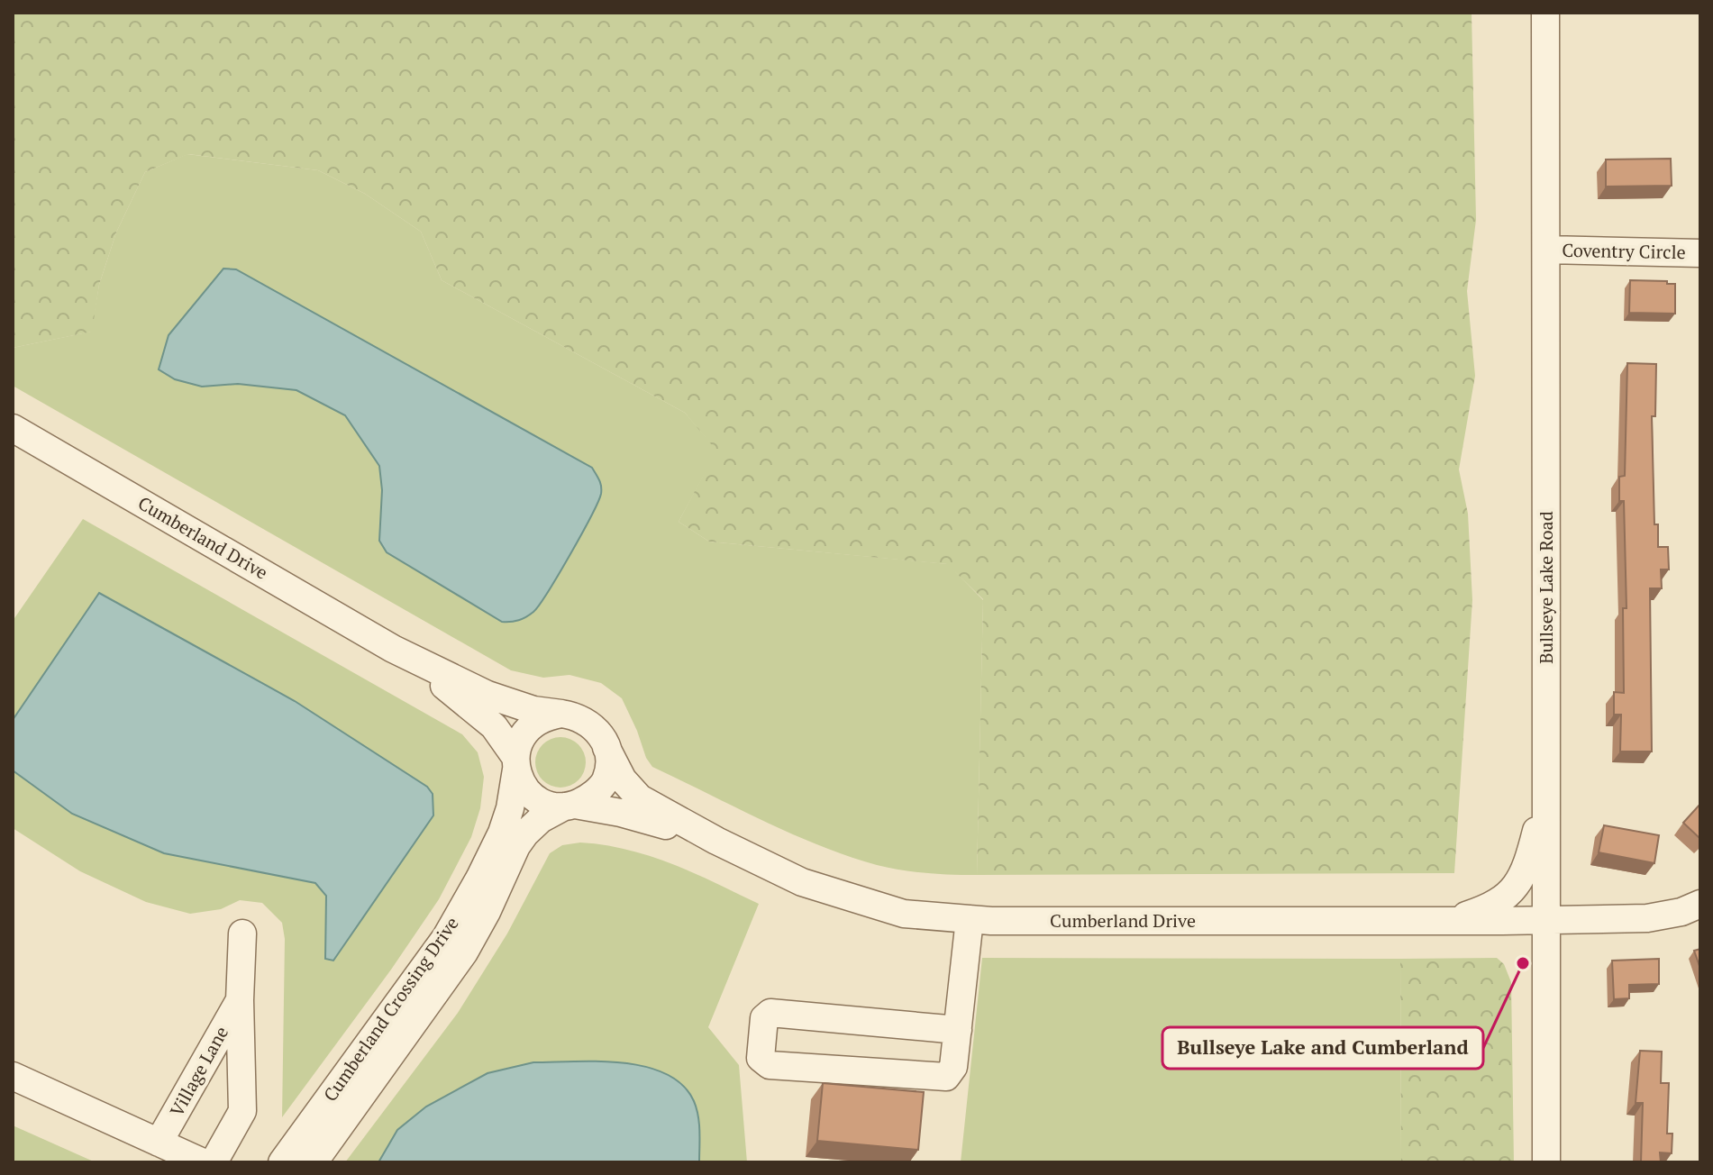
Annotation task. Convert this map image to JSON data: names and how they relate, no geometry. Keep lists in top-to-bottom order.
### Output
{
  "streets": {
    "street": [
      "Coventry Circle",
      "Cumberland Drive",
      "Bullseye Lake Road",
      "Cumberland Crossing Drive",
      "Village Lane"
    ]
  },
  "crossings": [
    ["Coventry Circle", "Bullseye Lake Road"],
    ["Cumberland Drive", "Bullseye Lake Road"],
    ["Cumberland Drive", "Cumberland Crossing Drive"]
  ],
  "places": ["Bullseye Lake and Cumberland"]
}
